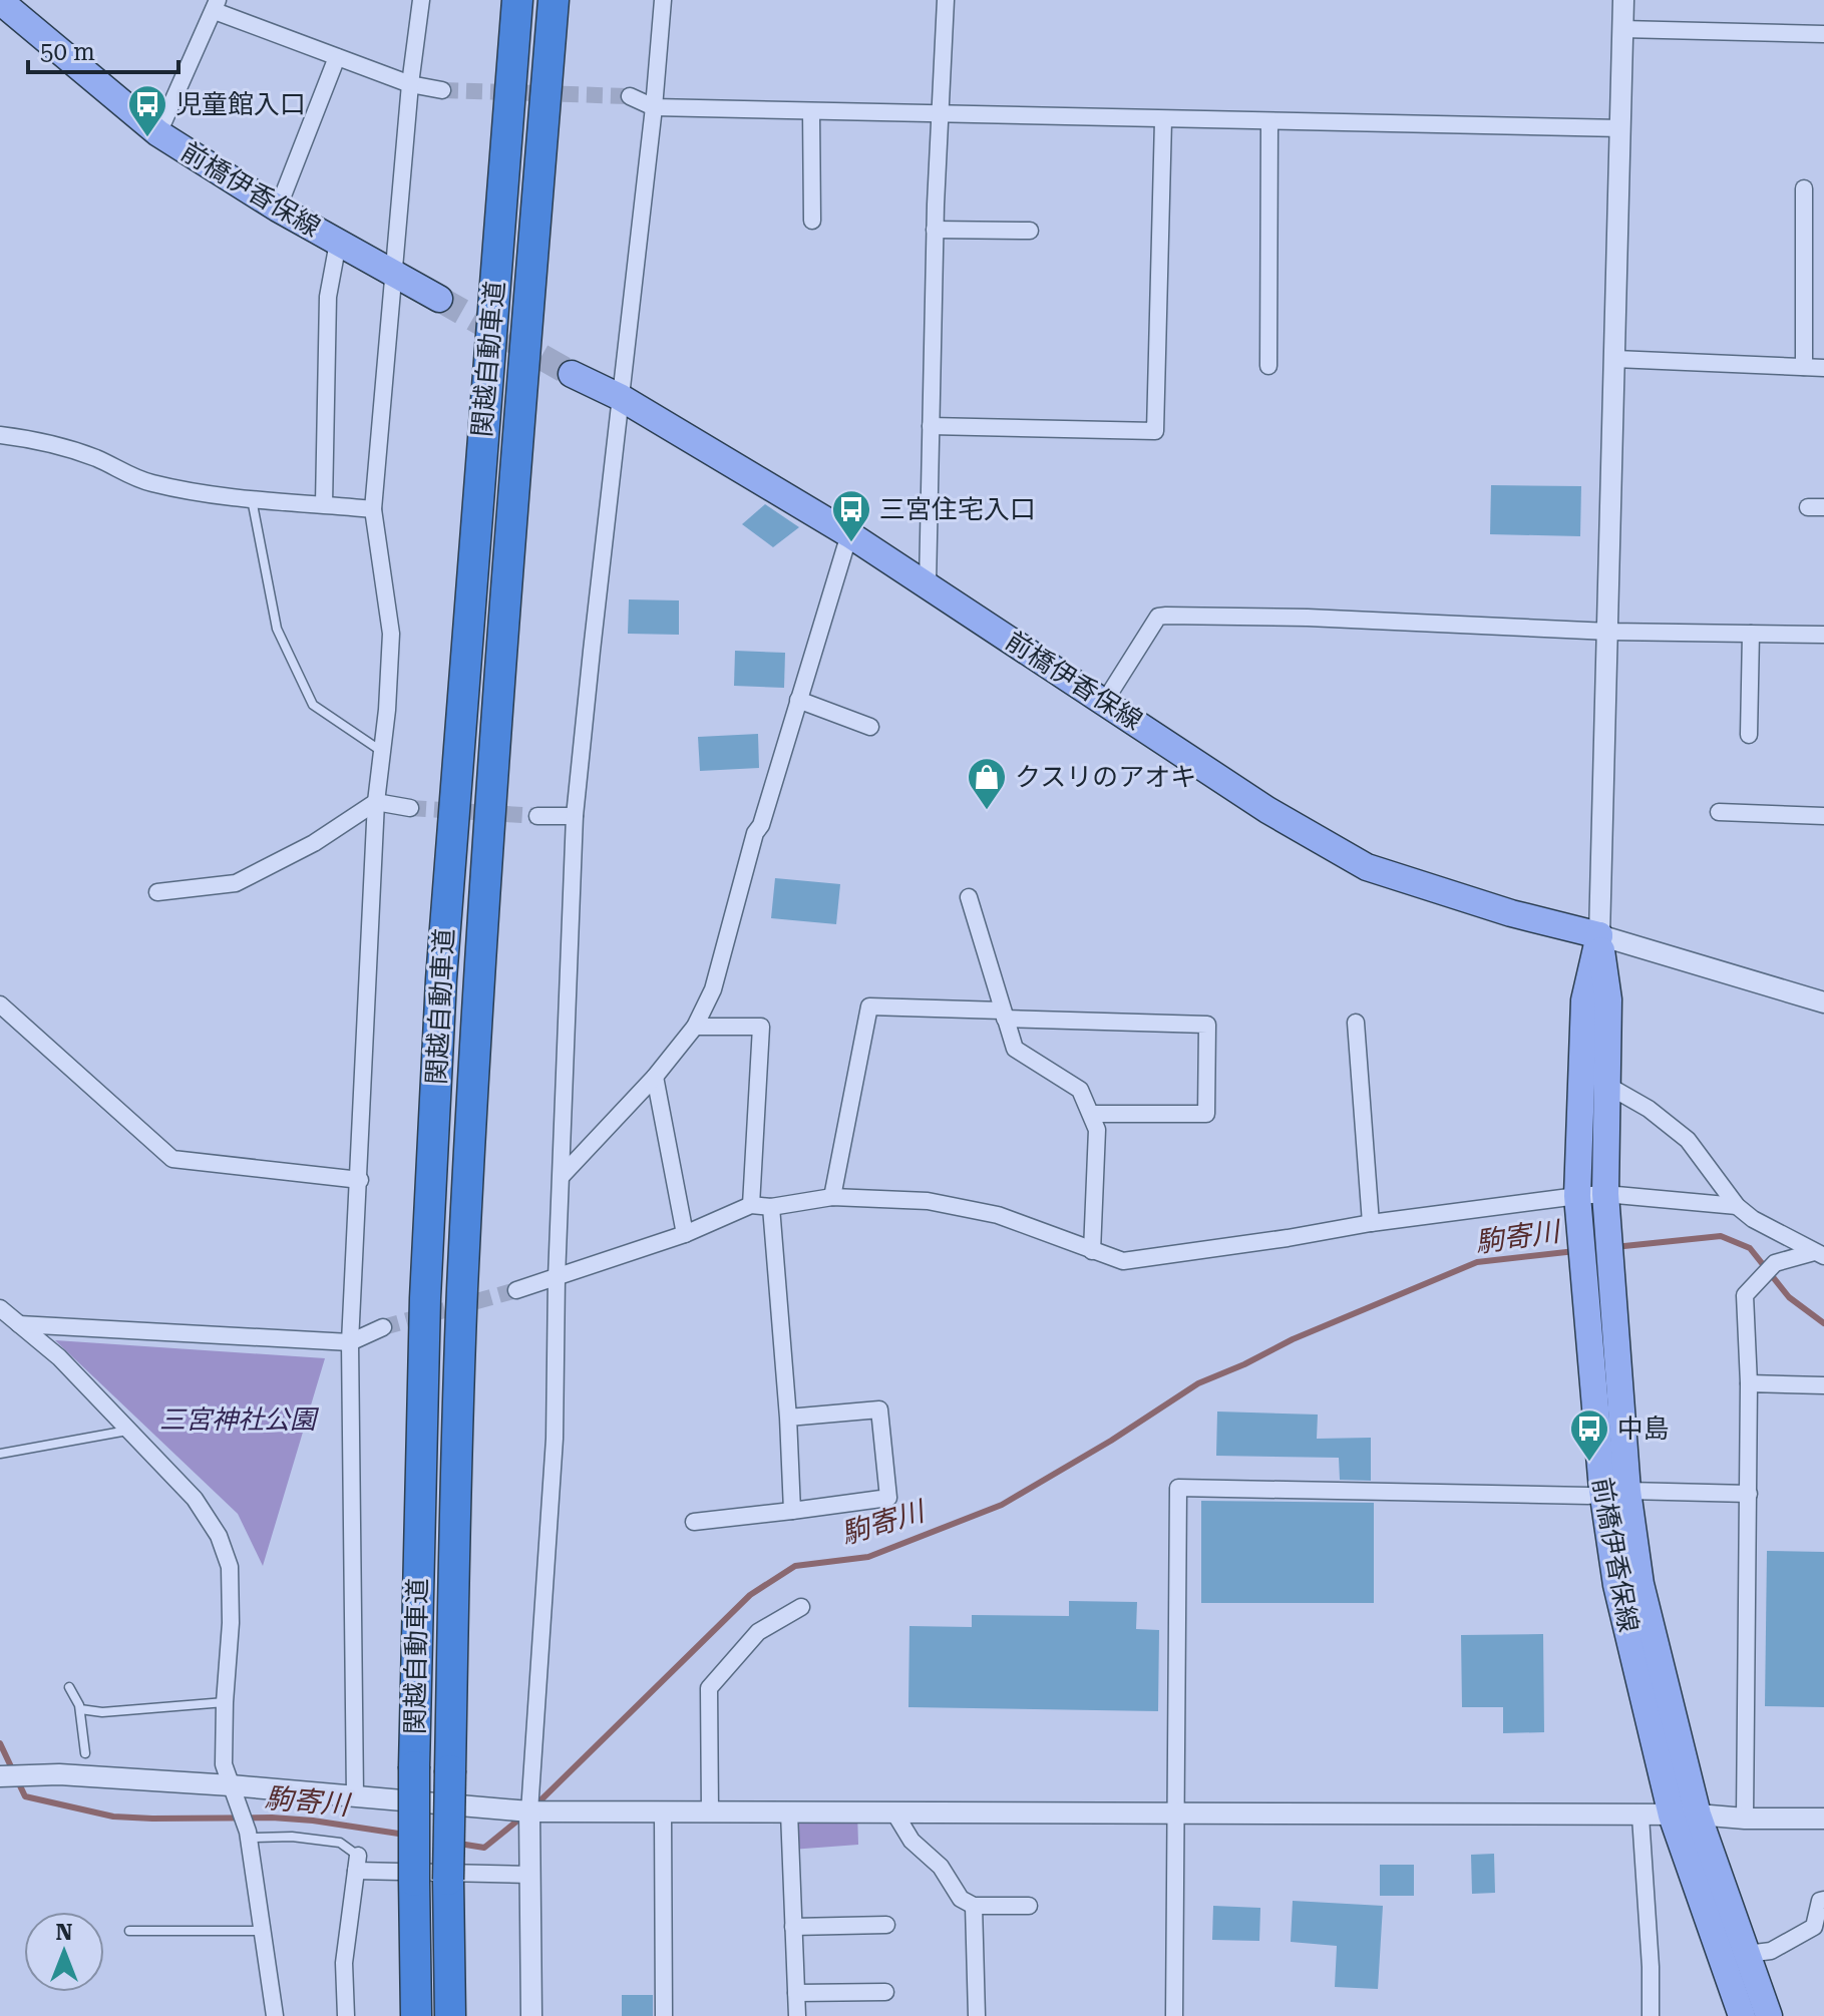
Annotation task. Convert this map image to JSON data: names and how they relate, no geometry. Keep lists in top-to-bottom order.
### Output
{
  "streets": {
    "highway": ["関越自動車道"],
    "main road": ["前橋伊香保線"]
  },
  "water": ["駒寄川"],
  "parks": ["三宮神社公園"],
  "places": {
    "bus stop": ["児童館入口", "三宮住宅入口", "中島"],
    "shop": ["クスリのアオキ"]
  },
  "scale_bar": "50 m",
  "north": "top"
}
